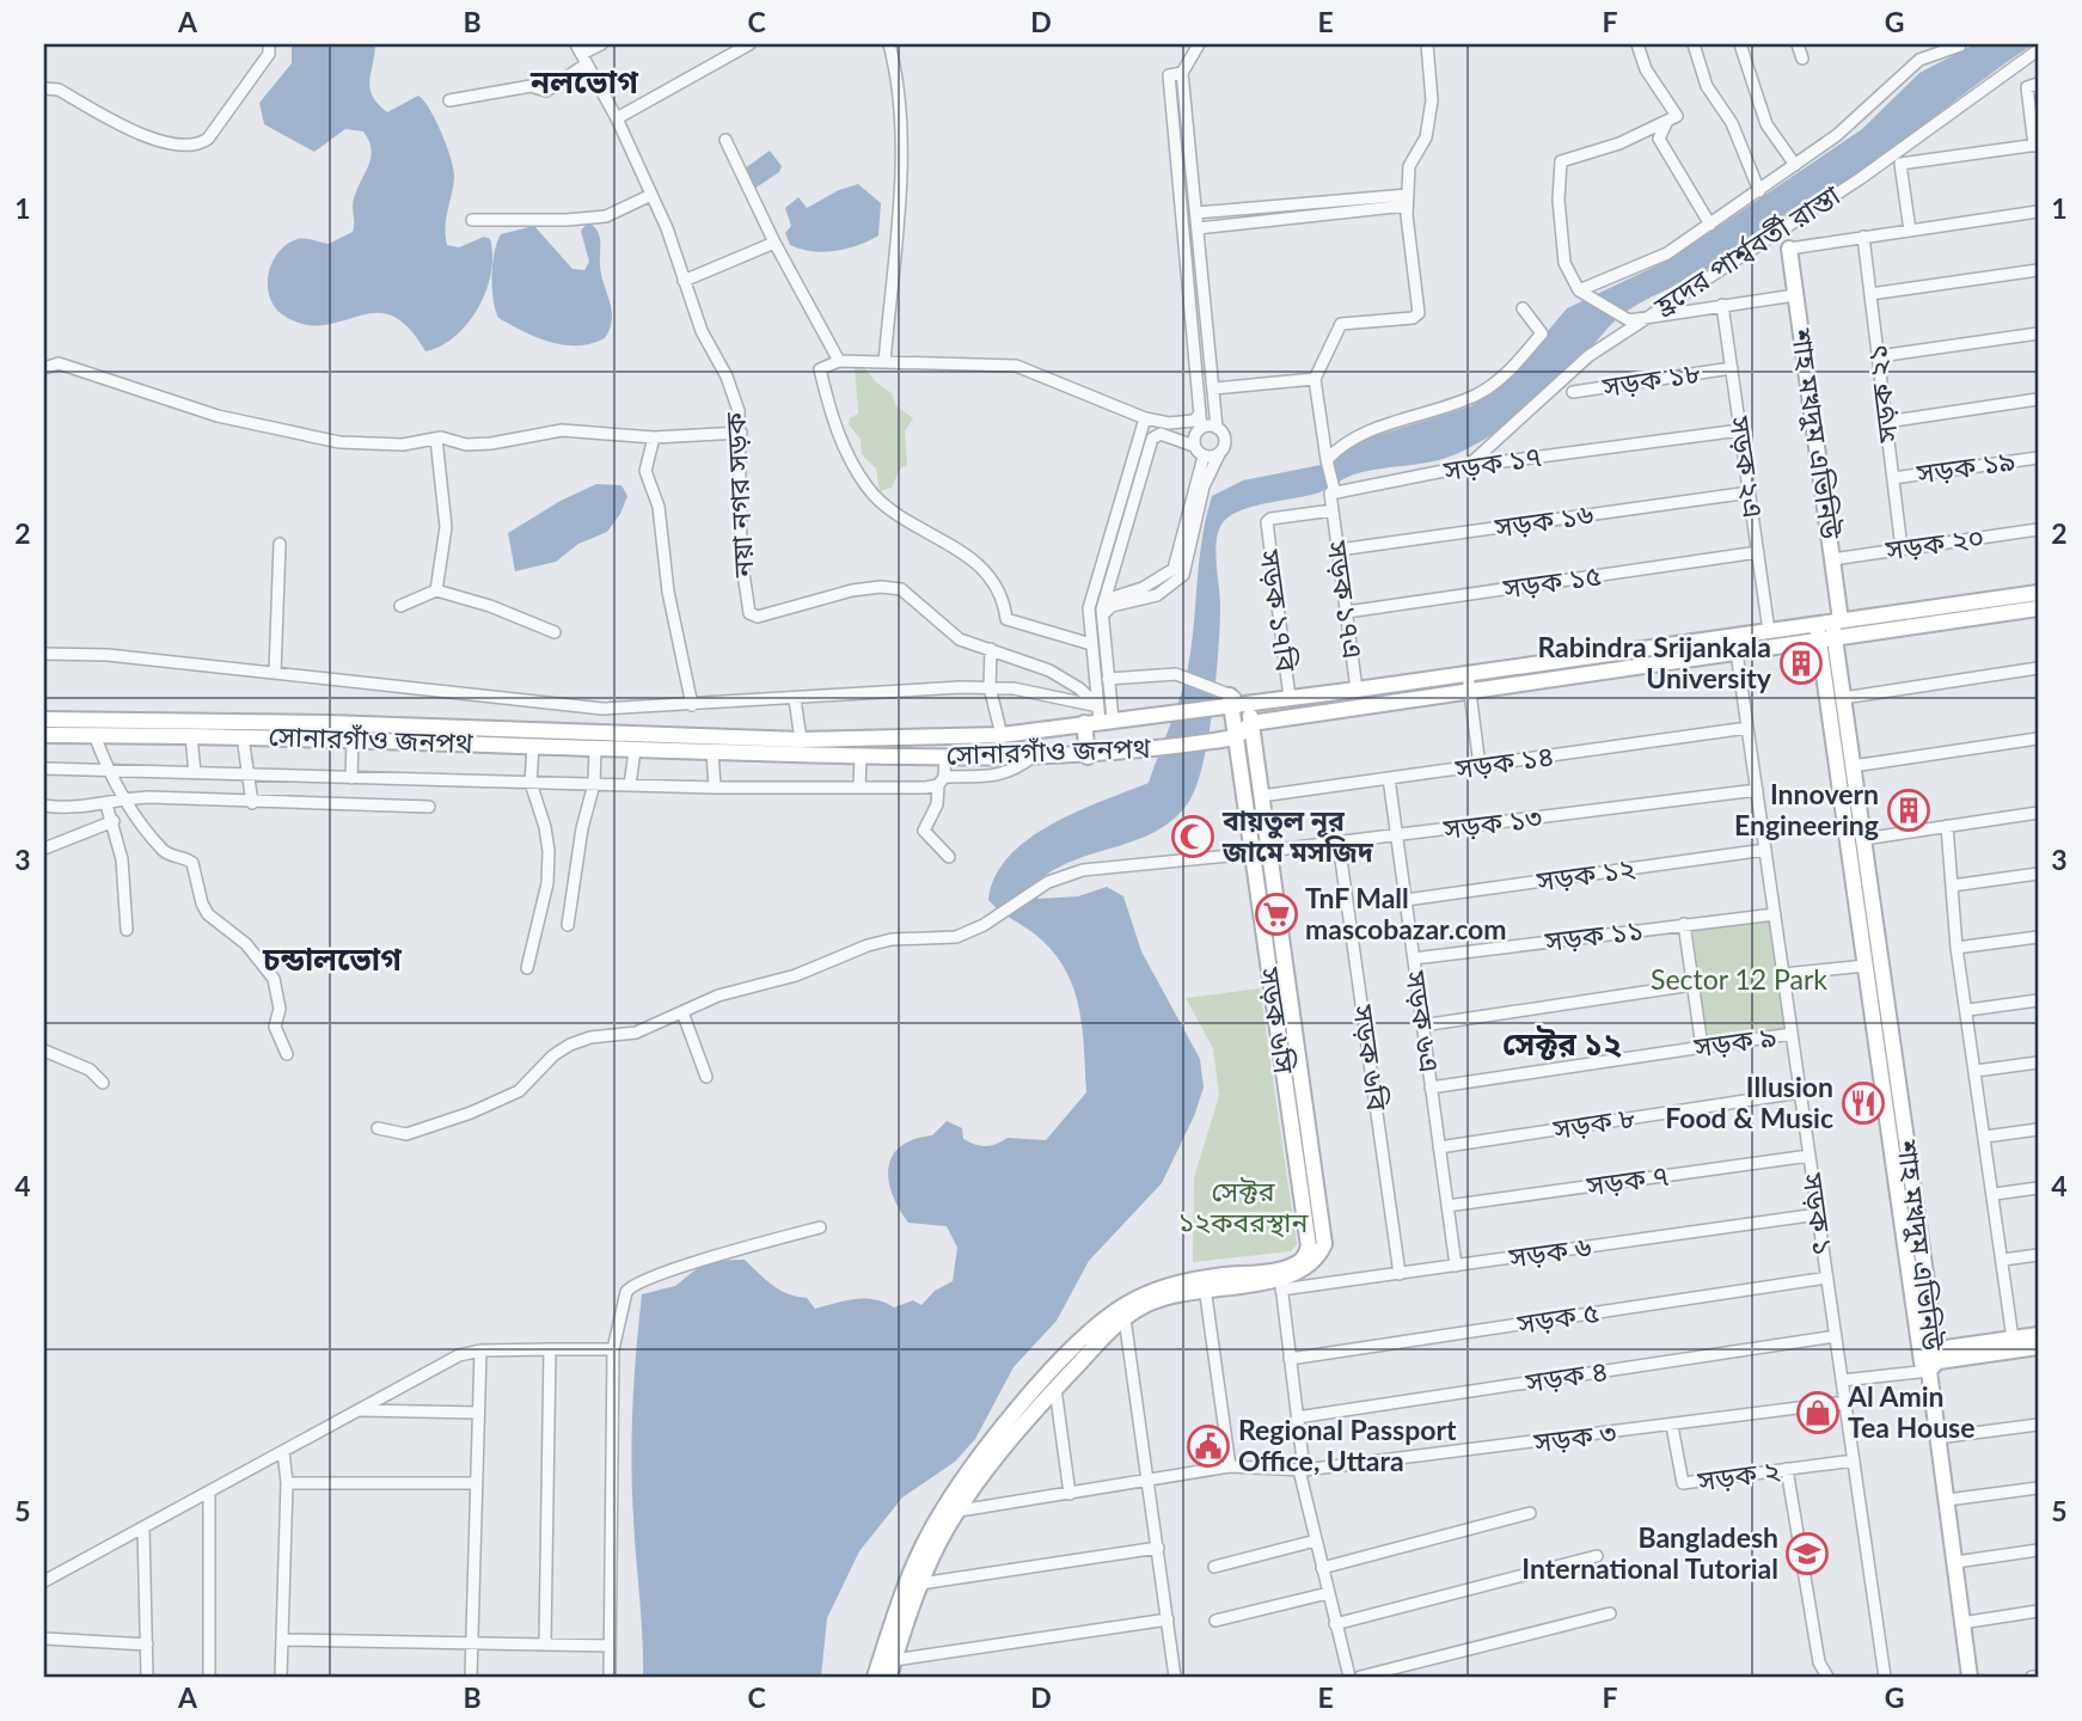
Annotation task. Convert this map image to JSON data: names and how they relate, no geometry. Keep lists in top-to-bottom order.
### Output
{
  "streets": {
    "street": [
      "হ্রদের পার্শ্ববর্তী রাস্তা",
      "সড়ক ১৮",
      "সড়ক ২১",
      "শাহ মখদুম এভিনিউ",
      "সড়ক ১৭",
      "সড়ক ২এ",
      "সড়ক ১৯",
      "নয়া নগর সড়ক",
      "সড়ক ১৬",
      "সড়ক ২০",
      "সড়ক ১৫",
      "সড়ক ১৭এ",
      "সড়ক ১৭বি",
      "সোনারগাঁও জনপথ",
      "সড়ক ১৪",
      "সড়ক ১৩",
      "সড়ক ১২",
      "সড়ক ১১",
      "সড়ক ৬সি",
      "সড়ক ৬এ",
      "সড়ক ৯",
      "সড়ক ৬বি",
      "সড়ক ৮",
      "সড়ক ৭",
      "সড়ক ১",
      "সড়ক ৬",
      "সড়ক ৫",
      "সড়ক ৪",
      "সড়ক ৩",
      "সড়ক ২"
    ]
  },
  "crossings": [
    ["হ্রদের পার্শ্ববর্তী রাস্তা", "সড়ক ১৭"],
    ["সড়ক ১৮", "সড়ক ২এ"],
    ["সড়ক ২১", "সড়ক ১৯"],
    ["সড়ক ২১", "সড়ক ২০"],
    ["শাহ মখদুম এভিনিউ", "সড়ক ২০"],
    ["শাহ মখদুম এভিনিউ", "সোনারগাঁও জনপথ"],
    ["সড়ক ১৭", "সড়ক ২এ"],
    ["সড়ক ২এ", "সড়ক ১৬"],
    ["সড়ক ২এ", "সড়ক ১৫"],
    ["সড়ক ২এ", "সোনারগাঁও জনপথ"],
    ["নয়া নগর সড়ক", "সোনারগাঁও জনপথ"],
    ["সড়ক ১৬", "সড়ক ১৭এ"],
    ["সড়ক ১৫", "সড়ক ১৭এ"],
    ["সড়ক ১৭এ", "সড়ক ১৭বি"],
    ["সড়ক ১৭এ", "সোনারগাঁও জনপথ"],
    ["সড়ক ১৭বি", "সোনারগাঁও জনপথ"],
    ["সোনারগাঁও জনপথ", "সড়ক ৬সি"],
    ["সোনারগাঁও জনপথ", "সড়ক ১"],
    ["সড়ক ১৪", "সড়ক ৬সি"],
    ["সড়ক ১৪", "সড়ক ৬এ"],
    ["সড়ক ১৪", "সড়ক ১"],
    ["সড়ক ১৩", "সড়ক ৬সি"],
    ["সড়ক ১৩", "সড়ক ৬এ"],
    ["সড়ক ১৩", "সড়ক ৬বি"],
    ["সড়ক ১৩", "সড়ক ১"],
    ["সড়ক ১২", "সড়ক ৬এ"],
    ["সড়ক ১২", "সড়ক ১"],
    ["সড়ক ১১", "সড়ক ৬এ"],
    ["সড়ক ১১", "সড়ক ১"],
    ["সড়ক ৬এ", "সড়ক ৯"],
    ["সড়ক ৬এ", "সড়ক ৮"],
    ["সড়ক ৬এ", "সড়ক ৭"],
    ["সড়ক ৬এ", "সড়ক ৬"],
    ["সড়ক ৯", "সড়ক ১"],
    ["সড়ক ৬বি", "সড়ক ৬"],
    ["সড়ক ৮", "সড়ক ১"],
    ["সড়ক ৭", "সড়ক ১"],
    ["সড়ক ১", "সড়ক ৬"],
    ["সড়ক ১", "সড়ক ৫"],
    ["সড়ক ১", "সড়ক ৪"],
    ["সড়ক ১", "সড়ক ৩"],
    ["সড়ক ১", "সড়ক ২"],
    ["সড়ক ৩", "সড়ক ২"]
  ],
  "districts": ["নলভোগ", "চন্ডালভোগ", "সেক্টর ১২"],
  "parks": ["Sector 12 Park", "সেক্টর ১২কবরস্থান"],
  "places": {
    "building": ["Rabindra Srijankala University", "Innovern Engineering"],
    "mosque": ["বায়তুল নূর জামে মসজিদ"],
    "supermarket": ["TnF Mall mascobazar.com"],
    "restaurant": ["Illusion Food & Music"],
    "shop": ["Al Amin Tea House"],
    "public building": ["Regional Passport Office, Uttara"],
    "school or university": ["Bangladesh International Tutorial"]
  },
  "grid": {
    "columns": [
      "A",
      "B",
      "C",
      "D",
      "E",
      "F",
      "G"
    ],
    "rows": [
      "1",
      "2",
      "3",
      "4",
      "5"
    ]
  }
}
